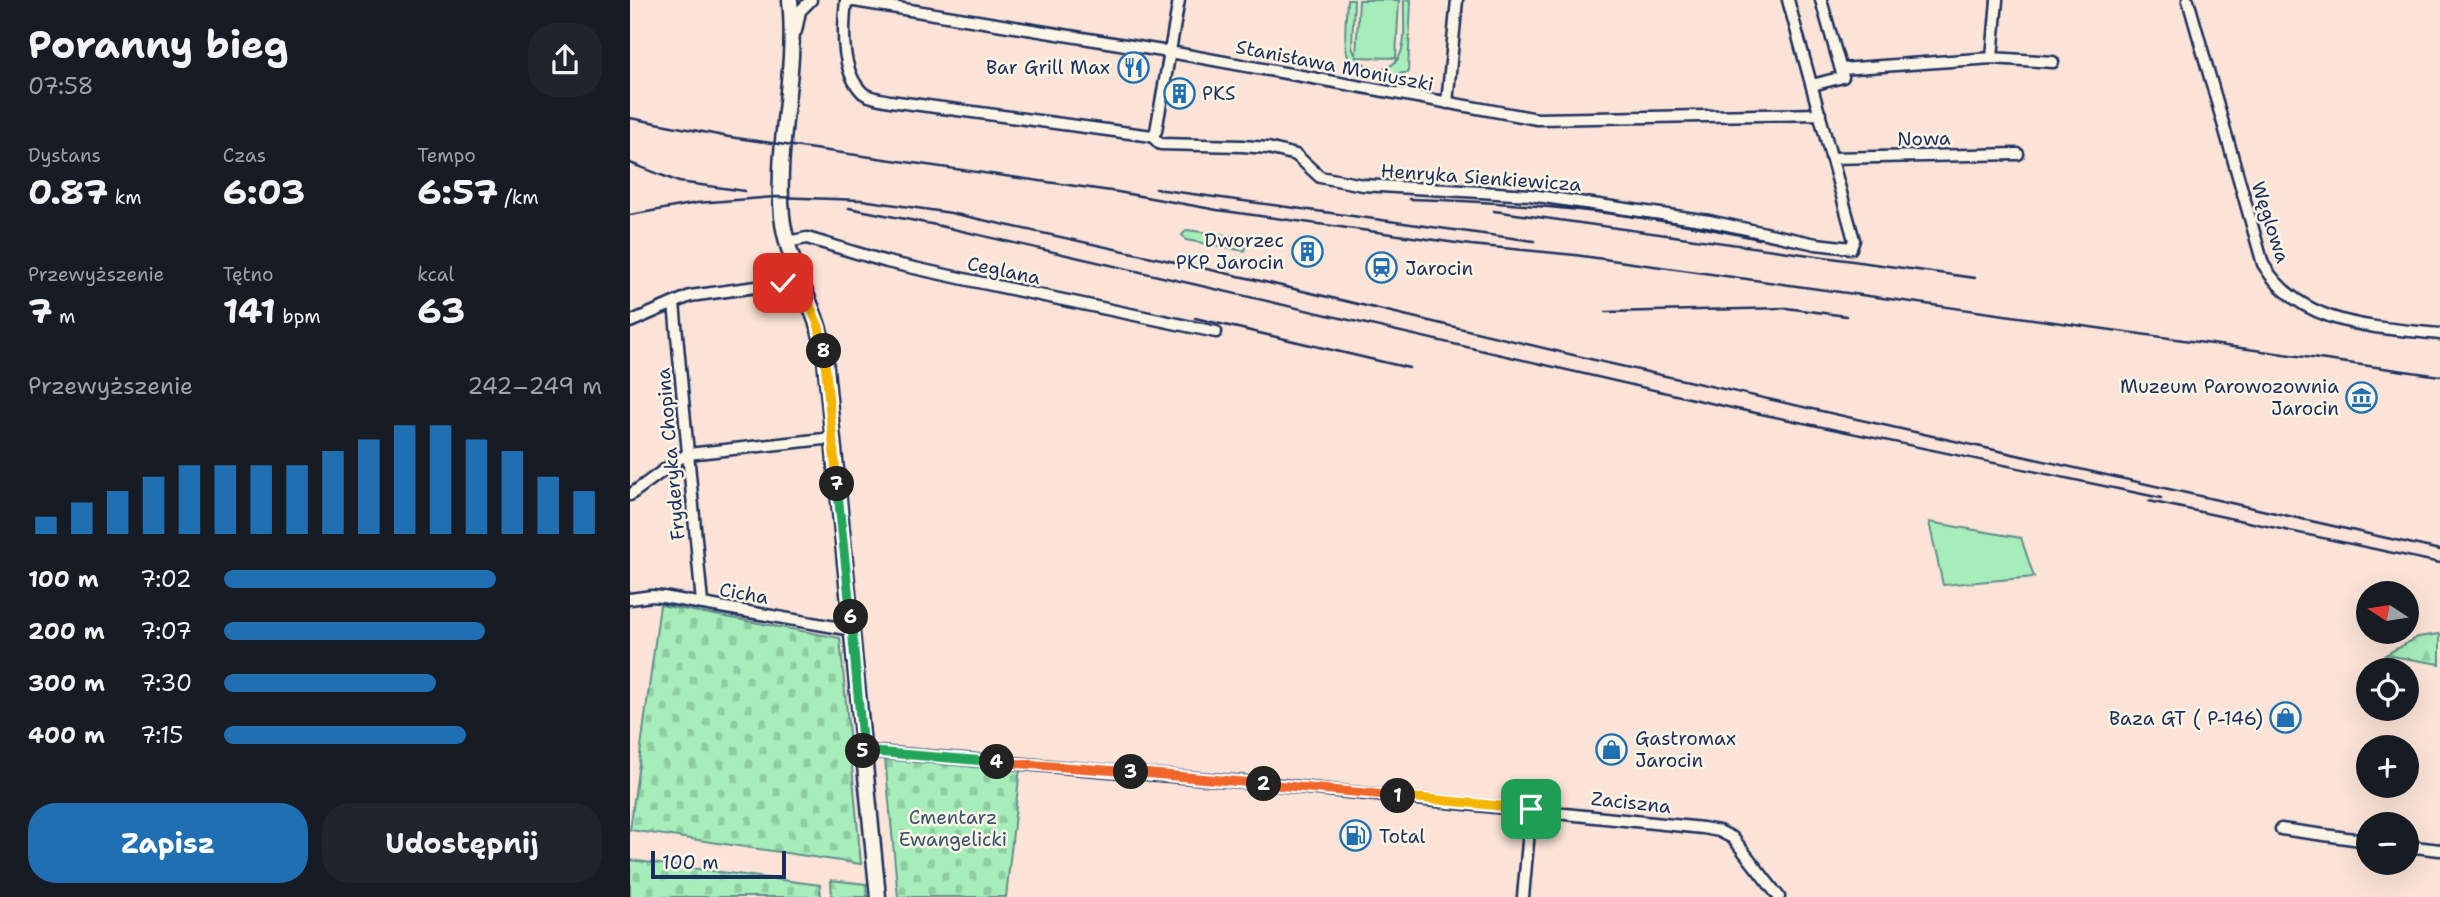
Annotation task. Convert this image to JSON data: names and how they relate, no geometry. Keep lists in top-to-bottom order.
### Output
{
  "streets": {
    "street": [
      "Stanisława Moniuszki",
      "Nowa",
      "Henryka Sienkiewicza",
      "Węglowa",
      "Ceglana",
      "Fryderyka Chopina",
      "Cicha",
      "Zaciszna"
    ]
  },
  "crossings": [
    ["Stanisława Moniuszki", "Henryka Sienkiewicza"],
    ["Nowa", "Henryka Sienkiewicza"],
    ["Fryderyka Chopina", "Cicha"]
  ],
  "parks": ["Cmentarz Ewangelicki"],
  "places": {
    "restaurant": ["Bar Grill Max"],
    "building": ["PKS", "Dworzec PKP Jarocin"],
    "station": ["Jarocin"],
    "museum": ["Muzeum Parowozownia Jarocin"],
    "shop": ["Baza GT ( P-146)", "Gastromax Jarocin"],
    "fuel station": ["Total"]
  },
  "scale_bar": "100 m",
  "north": "left",
  "page": {
    "heading": ["Poranny bieg", "07:58"],
    "stats": [
      ["Dystans", "0.87 km"],
      ["Czas", "6:03"],
      ["Tempo", "6:57 /km"],
      ["Przewyższenie", "7 m"],
      ["Tętno", "141 bpm"],
      ["kcal", "63"]
    ],
    "pins": [
      "8",
      "7",
      "6",
      "5",
      "4",
      "3",
      "2",
      "1"
    ],
    "chart": ["Przewyższenie", "242–249 m"],
    "list": [
      {
        "name": "100 m",
        "note": "7:02"
      },
      {
        "name": "200 m",
        "note": "7:07"
      },
      {
        "name": "300 m",
        "note": "7:30"
      },
      {
        "name": "400 m",
        "note": "7:15"
      }
    ],
    "map_buttons": ["+", "−"],
    "buttons": ["Zapisz", "Udostępnij"],
    "scale": "100 m"
  }
}
